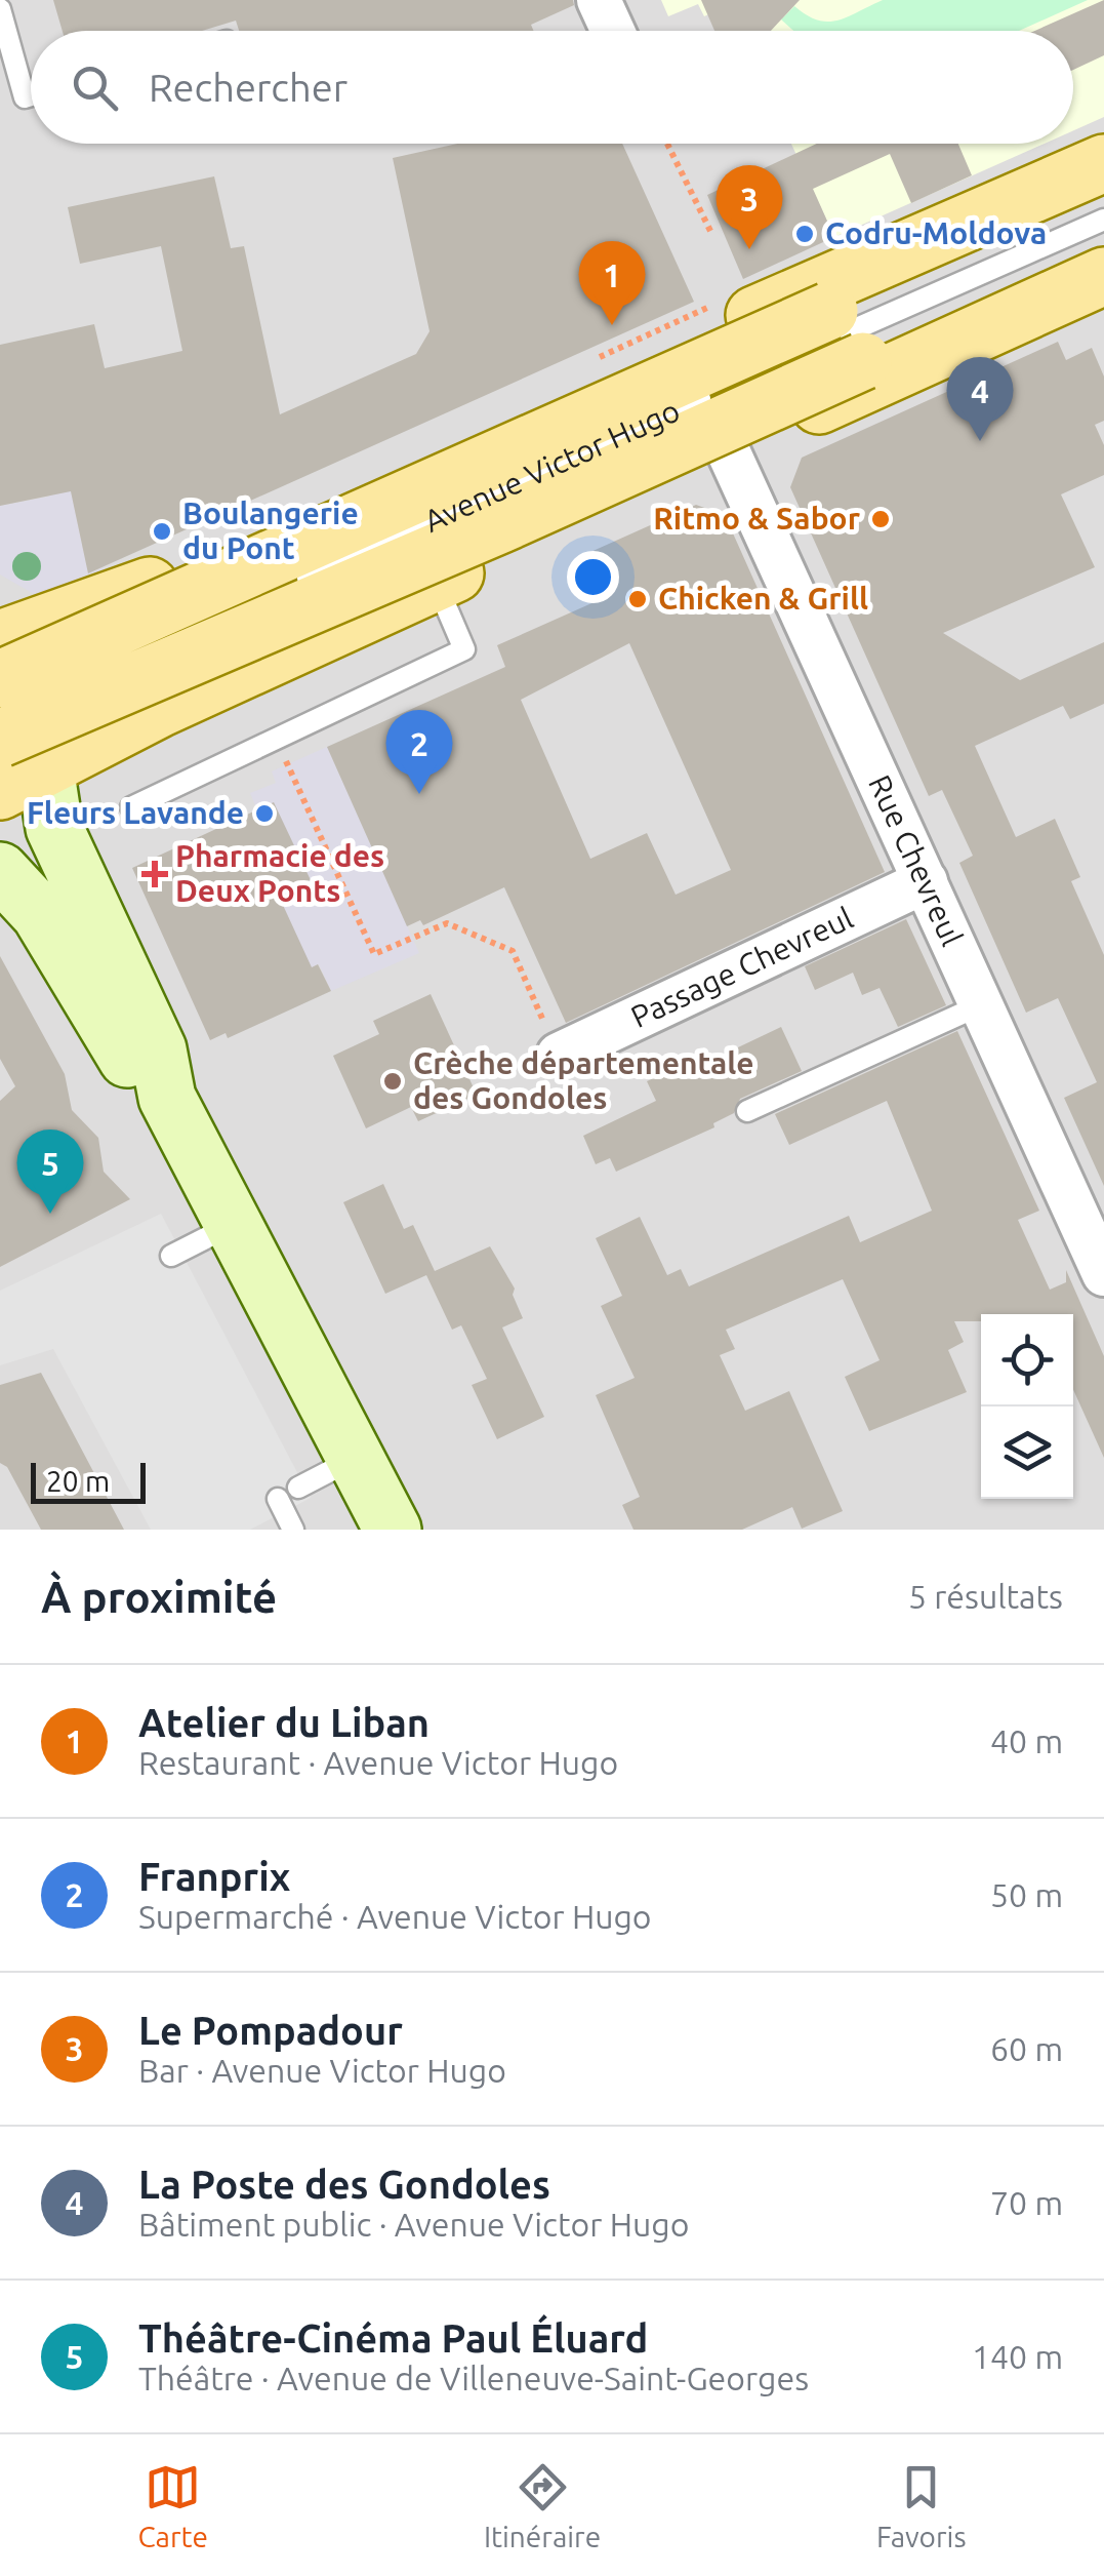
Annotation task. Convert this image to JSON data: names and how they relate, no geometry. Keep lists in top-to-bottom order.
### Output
{
  "streets": {
    "main road": ["Avenue Victor Hugo"],
    "street": ["Rue Chevreul", "Passage Chevreul"]
  },
  "crossings": [
    ["Avenue Victor Hugo", "Rue Chevreul"],
    ["Rue Chevreul", "Passage Chevreul"]
  ],
  "places": {
    "other": [
      "Codru-Moldova",
      "Ritmo & Sabor",
      "Boulangerie du Pont",
      "Chicken & Grill",
      "Fleurs Lavande",
      "Crèche départementale des Gondoles"
    ],
    "health": ["Pharmacie des Deux Ponts"]
  },
  "scale_bar": "20 m",
  "page": {
    "search": "Rechercher",
    "pins": [
      "3",
      "1",
      "4",
      "2",
      "5"
    ],
    "scale": "20 m",
    "heading": ["À proximité", "5 résultats"],
    "list": [
      {
        "mark": "1",
        "name": "Atelier du Liban",
        "note": "Restaurant · Avenue Victor Hugo",
        "value": "40 m"
      },
      {
        "mark": "2",
        "name": "Franprix",
        "note": "Supermarché · Avenue Victor Hugo",
        "value": "50 m"
      },
      {
        "mark": "3",
        "name": "Le Pompadour",
        "note": "Bar · Avenue Victor Hugo",
        "value": "60 m"
      },
      {
        "mark": "4",
        "name": "La Poste des Gondoles",
        "note": "Bâtiment public · Avenue Victor Hugo",
        "value": "70 m"
      },
      {
        "mark": "5",
        "name": "Théâtre-Cinéma Paul Éluard",
        "note": "Théâtre · Avenue de Villeneuve-Saint-Georges",
        "value": "140 m"
      }
    ],
    "nav": ["Carte", "Itinéraire", "Favoris"]
  }
}
